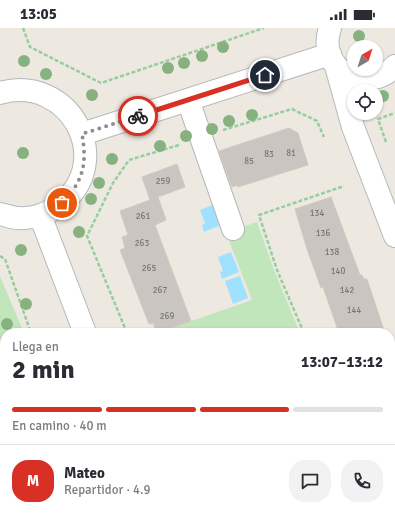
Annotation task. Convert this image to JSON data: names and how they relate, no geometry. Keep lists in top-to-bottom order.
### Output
{
  "house_numbers": [
    "81",
    "83",
    "85",
    "259",
    "134",
    "261",
    "136",
    "263",
    "138",
    "265",
    "140",
    "267",
    "142",
    "144",
    "269"
  ],
  "north": "top right",
  "page": {
    "status": "13:05",
    "heading": ["2 min", "Llega en", "13:07–13:12"],
    "panel": ["Mateo", "Repartidor · 4.9"],
    "bar": "En camino · 40 m",
    "round": "M"
  }
}
